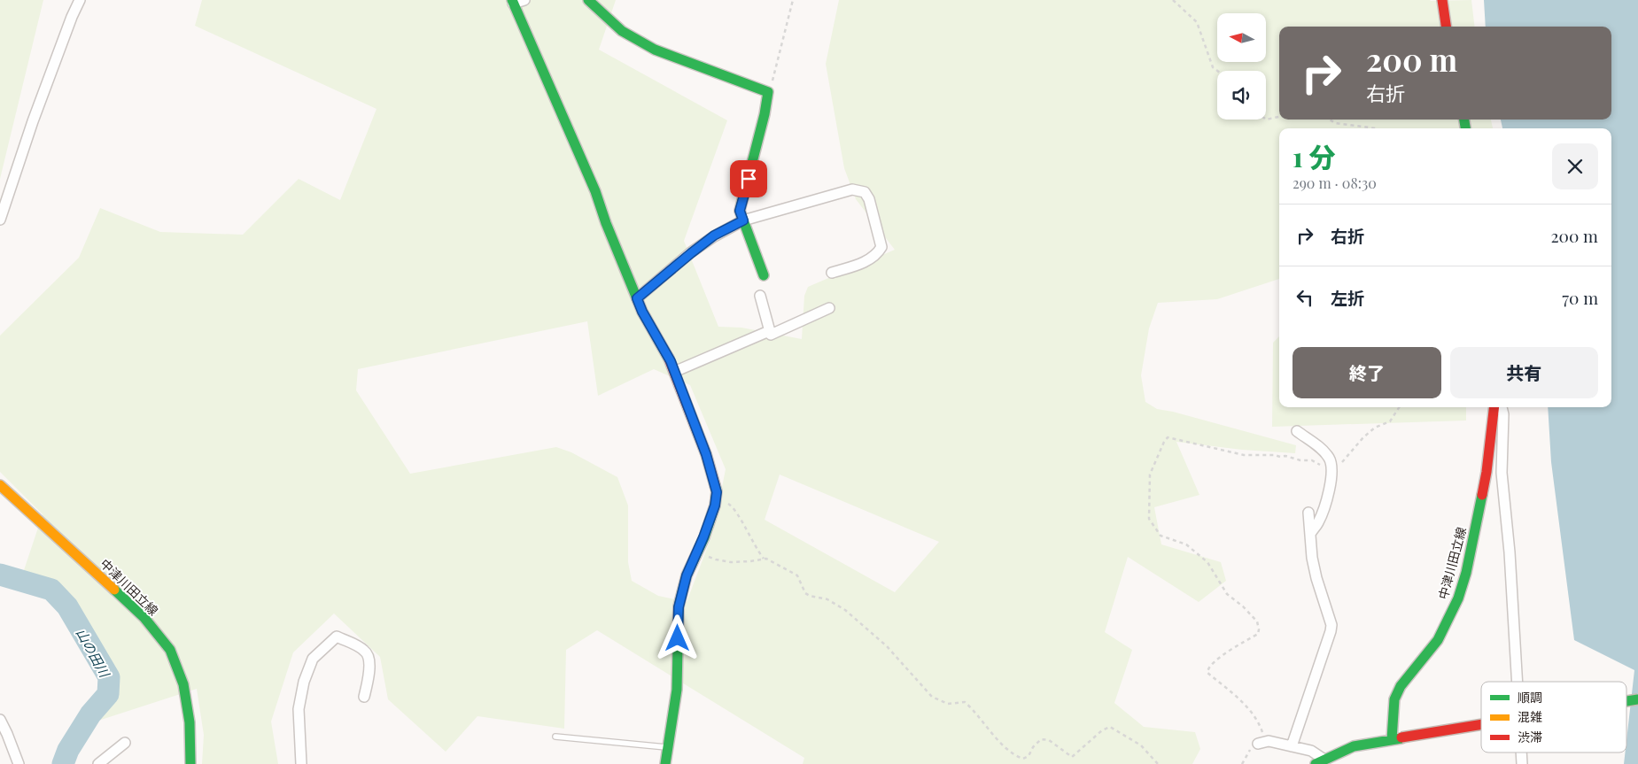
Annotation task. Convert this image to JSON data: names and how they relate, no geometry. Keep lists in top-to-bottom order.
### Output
{
  "streets": {
    "street": ["中津川田立線"]
  },
  "water": ["山の田川"],
  "legend": ["順調", "混雑", "渋滞"],
  "north": "left",
  "page": {
    "turn": ["200 m", "右折"],
    "heading": ["1 分", "290 m · 08:30"],
    "list": [
      {
        "name": "右折",
        "value": "200 m"
      },
      {
        "name": "左折",
        "value": "70 m"
      }
    ],
    "buttons": ["終了", "共有"]
  }
}
